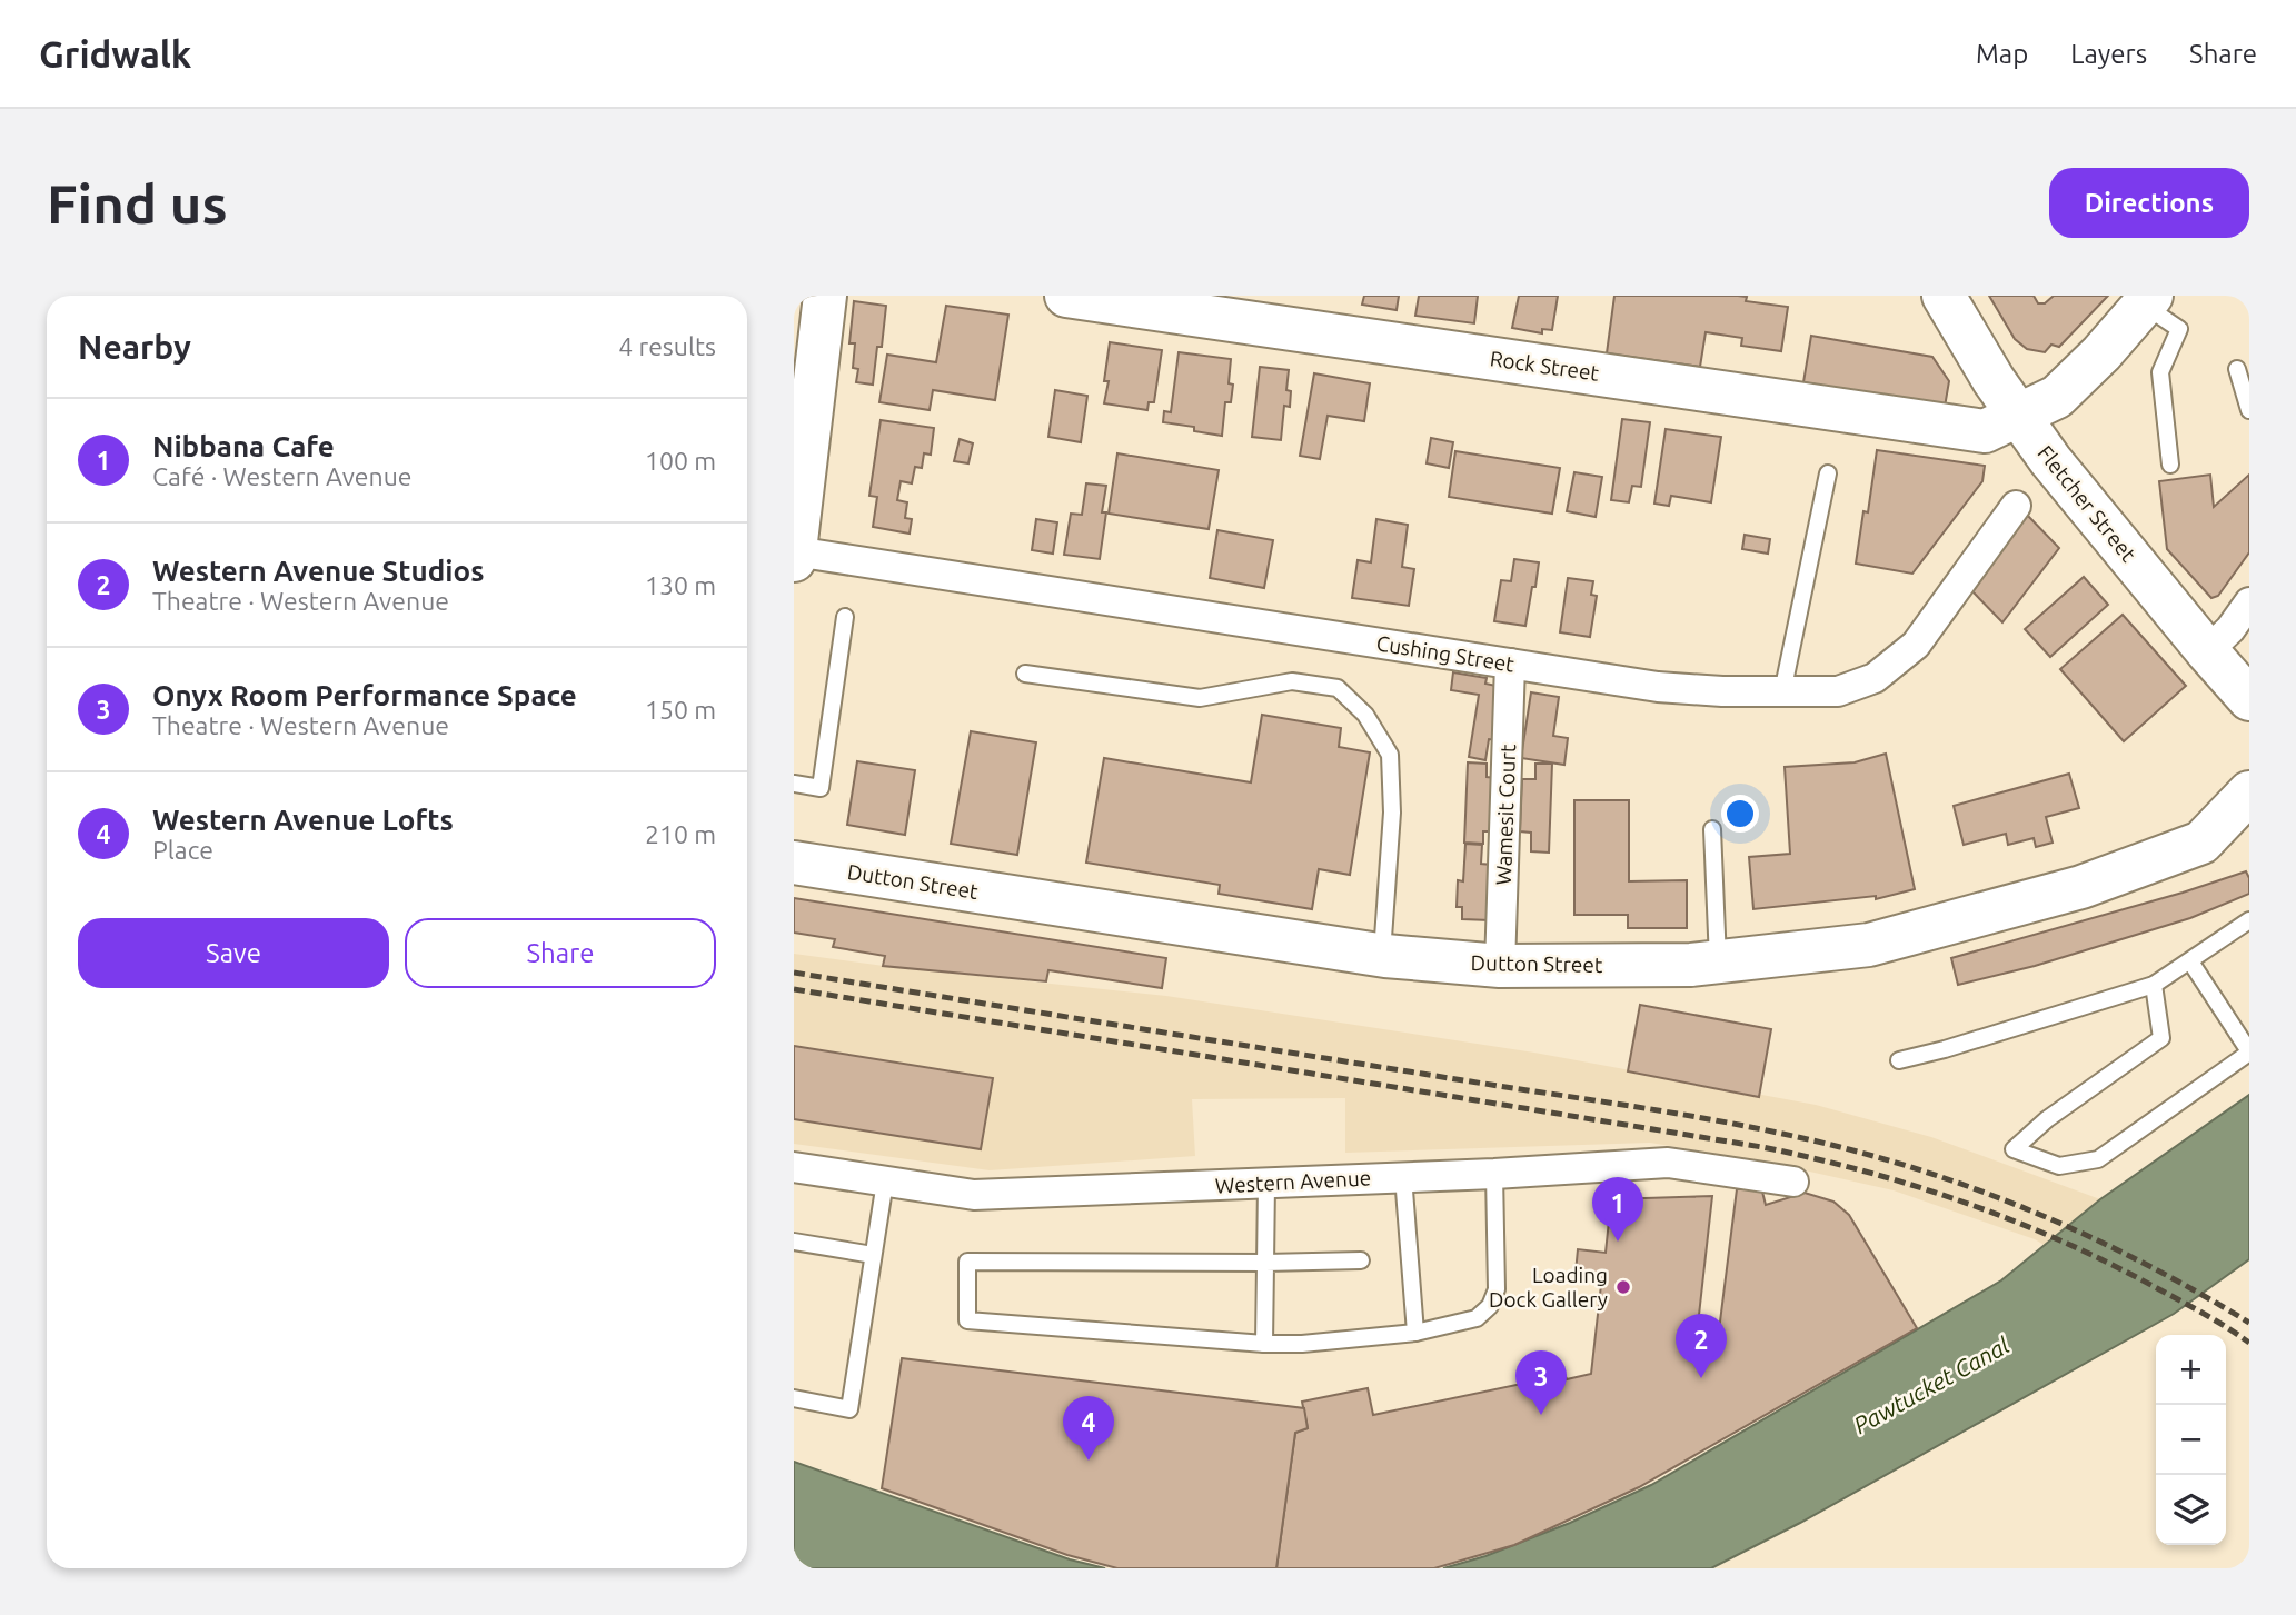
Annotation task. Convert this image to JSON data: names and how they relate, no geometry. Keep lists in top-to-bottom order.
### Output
{
  "streets": {
    "street": [
      "Rock Street",
      "Fletcher Street",
      "Cushing Street",
      "Wamesit Court",
      "Dutton Street",
      "Western Avenue"
    ]
  },
  "crossings": [
    ["Rock Street", "Fletcher Street"],
    ["Cushing Street", "Wamesit Court"],
    ["Wamesit Court", "Dutton Street"]
  ],
  "water": ["Pawtucket Canal"],
  "places": ["Loading Dock Gallery"],
  "page": {
    "header": "Gridwalk",
    "nav": ["Map", "Layers", "Share"],
    "buttons": [
      "Directions",
      ["Save", "Share"]
    ],
    "title": "Find us",
    "heading": ["Nearby", "4 results"],
    "list": [
      {
        "mark": "1",
        "name": "Nibbana Cafe",
        "note": "Café · Western Avenue",
        "value": "100 m"
      },
      {
        "mark": "2",
        "name": "Western Avenue Studios",
        "note": "Theatre · Western Avenue",
        "value": "130 m"
      },
      {
        "mark": "3",
        "name": "Onyx Room Performance Space",
        "note": "Theatre · Western Avenue",
        "value": "150 m"
      },
      {
        "mark": "4",
        "name": "Western Avenue Lofts",
        "note": "Place",
        "value": "210 m"
      }
    ],
    "pins": [
      "1",
      "2",
      "3",
      "4"
    ],
    "map_buttons": ["+", "−"]
  }
}
